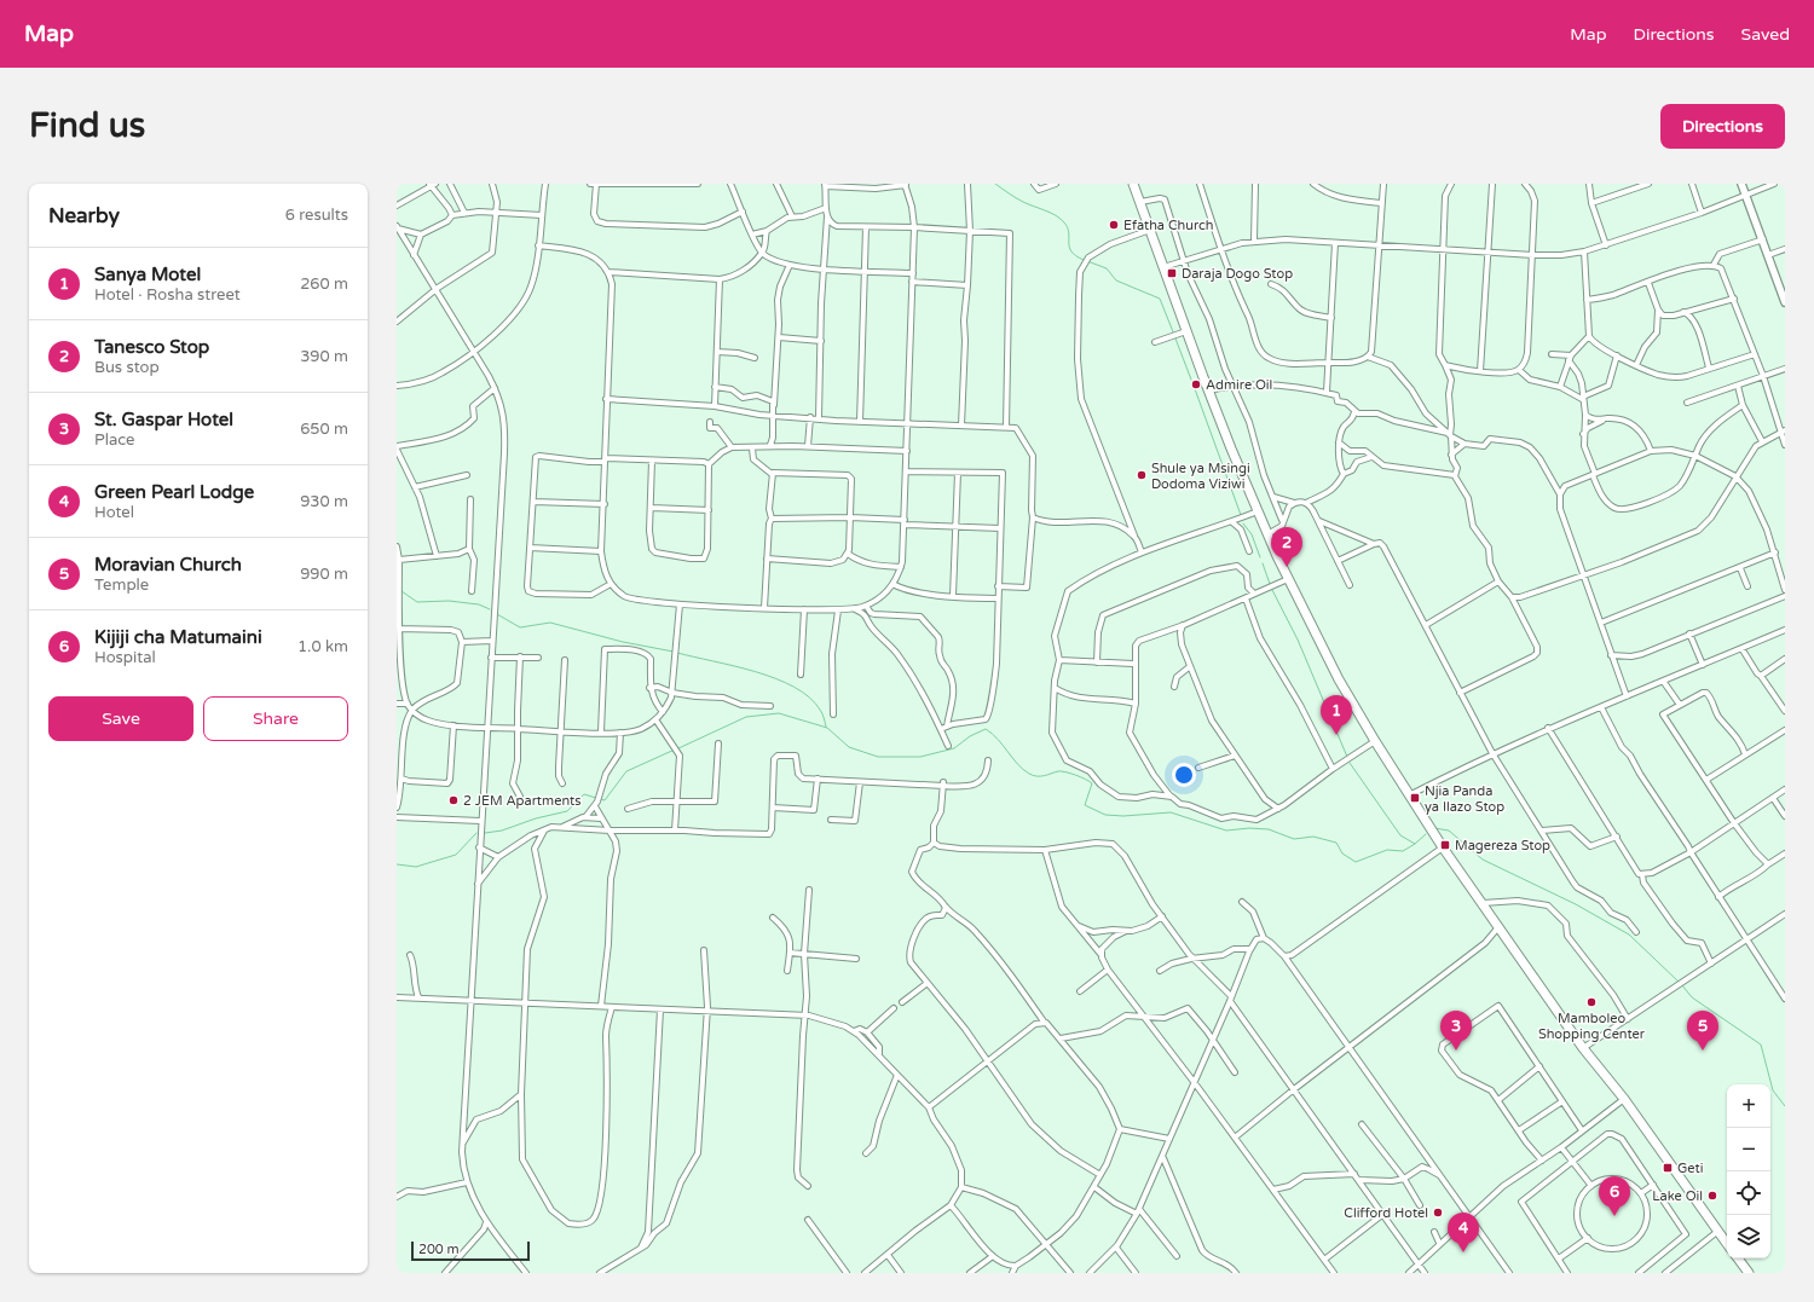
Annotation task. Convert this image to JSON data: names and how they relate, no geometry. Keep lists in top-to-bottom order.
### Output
{
  "places": {
    "other": [
      "Efatha Church",
      "Admire Oil",
      "Shule ya Msingi Dodoma Viziwi",
      "2 JEM Apartments",
      "Mamboleo Shopping Center",
      "Lake Oil",
      "Clifford Hotel"
    ],
    "transit": [
      "Daraja Dogo Stop",
      "Njia Panda ya Ilazo Stop",
      "Magereza Stop",
      "Geti"
    ]
  },
  "scale_bar": "200 m",
  "page": {
    "header": "Map",
    "nav": ["Map", "Directions", "Saved"],
    "buttons": [
      "Directions",
      ["Save", "Share"]
    ],
    "title": "Find us",
    "heading": ["Nearby", "6 results"],
    "list": [
      {
        "mark": "1",
        "name": "Sanya Motel",
        "note": "Hotel · Rosha street",
        "value": "260 m"
      },
      {
        "mark": "2",
        "name": "Tanesco Stop",
        "note": "Bus stop",
        "value": "390 m"
      },
      {
        "mark": "3",
        "name": "St. Gaspar Hotel",
        "note": "Place",
        "value": "650 m"
      },
      {
        "mark": "4",
        "name": "Green Pearl Lodge",
        "note": "Hotel",
        "value": "930 m"
      },
      {
        "mark": "5",
        "name": "Moravian Church",
        "note": "Temple",
        "value": "990 m"
      },
      {
        "mark": "6",
        "name": "Kijiji cha Matumaini",
        "note": "Hospital",
        "value": "1.0 km"
      }
    ],
    "pins": [
      "2",
      "1",
      "3",
      "5",
      "6",
      "4"
    ],
    "map_buttons": ["+", "−"],
    "scale": "200 m"
  }
}
